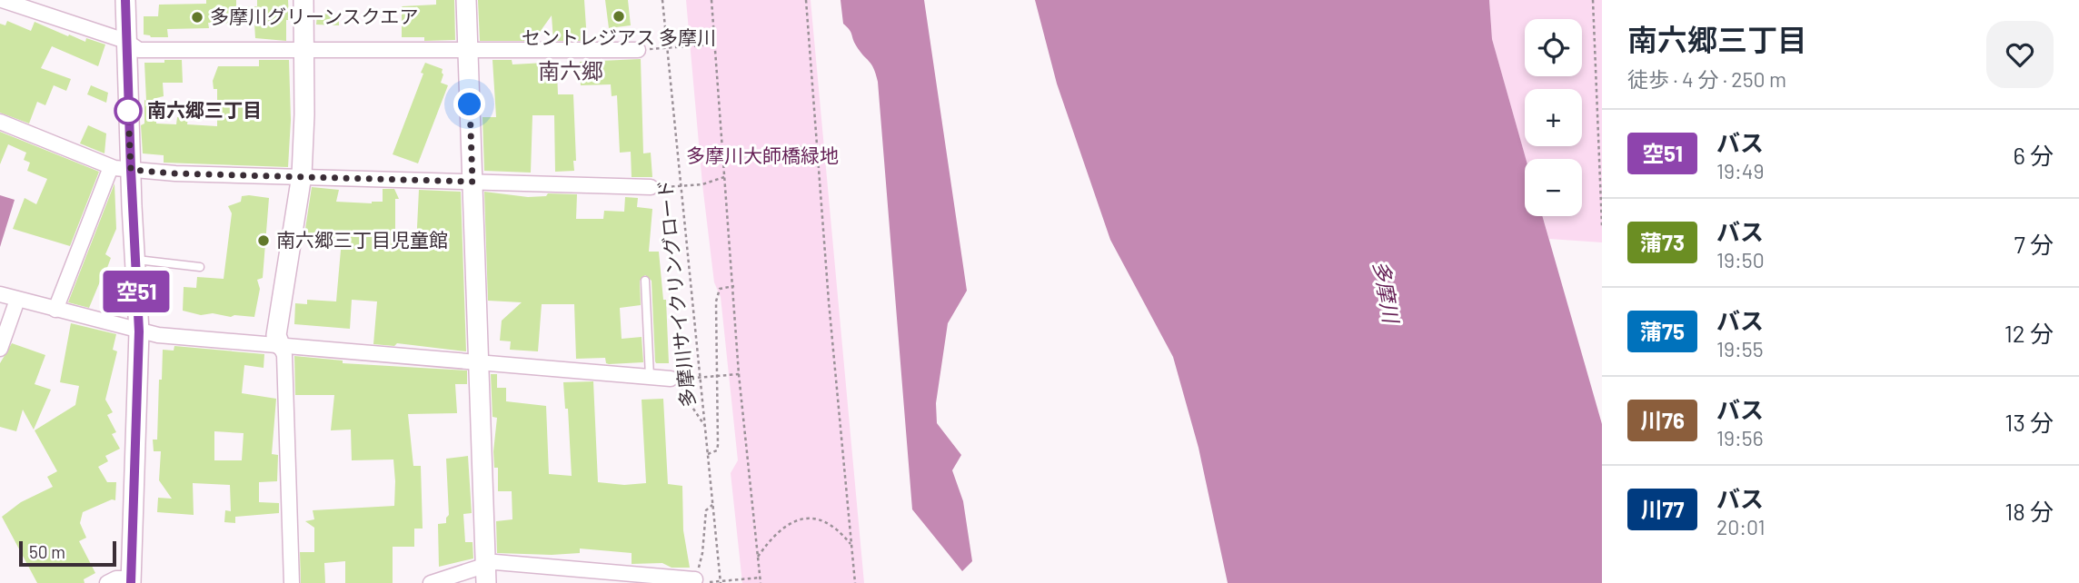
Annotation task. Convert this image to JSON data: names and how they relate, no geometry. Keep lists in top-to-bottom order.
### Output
{
  "streets": {
    "path": ["多摩川サイクリングロード"]
  },
  "districts": ["南六郷"],
  "water": ["多摩川"],
  "parks": ["多摩川大師橋緑地"],
  "places": [
    "セントレジアス 多摩川",
    "多摩川グリーンスクエア",
    "南六郷三丁目",
    "南六郷三丁目児童館"
  ],
  "lines": ["bus line 空51"],
  "scale_bar": "50 m",
  "page": {
    "on_map": "空51",
    "heading": ["南六郷三丁目", "徒歩 · 4 分 · 250 m"],
    "map_buttons": ["+", "−"],
    "list": [
      {
        "mark": "空51",
        "name": "バス",
        "note": "19:49",
        "value": "6 分"
      },
      {
        "mark": "蒲73",
        "name": "バス",
        "note": "19:50",
        "value": "7 分"
      },
      {
        "mark": "蒲75",
        "name": "バス",
        "note": "19:55",
        "value": "12 分"
      },
      {
        "mark": "川76",
        "name": "バス",
        "note": "19:56",
        "value": "13 分"
      },
      {
        "mark": "川77",
        "name": "バス",
        "note": "20:01",
        "value": "18 分"
      }
    ],
    "scale": "50 m"
  }
}
